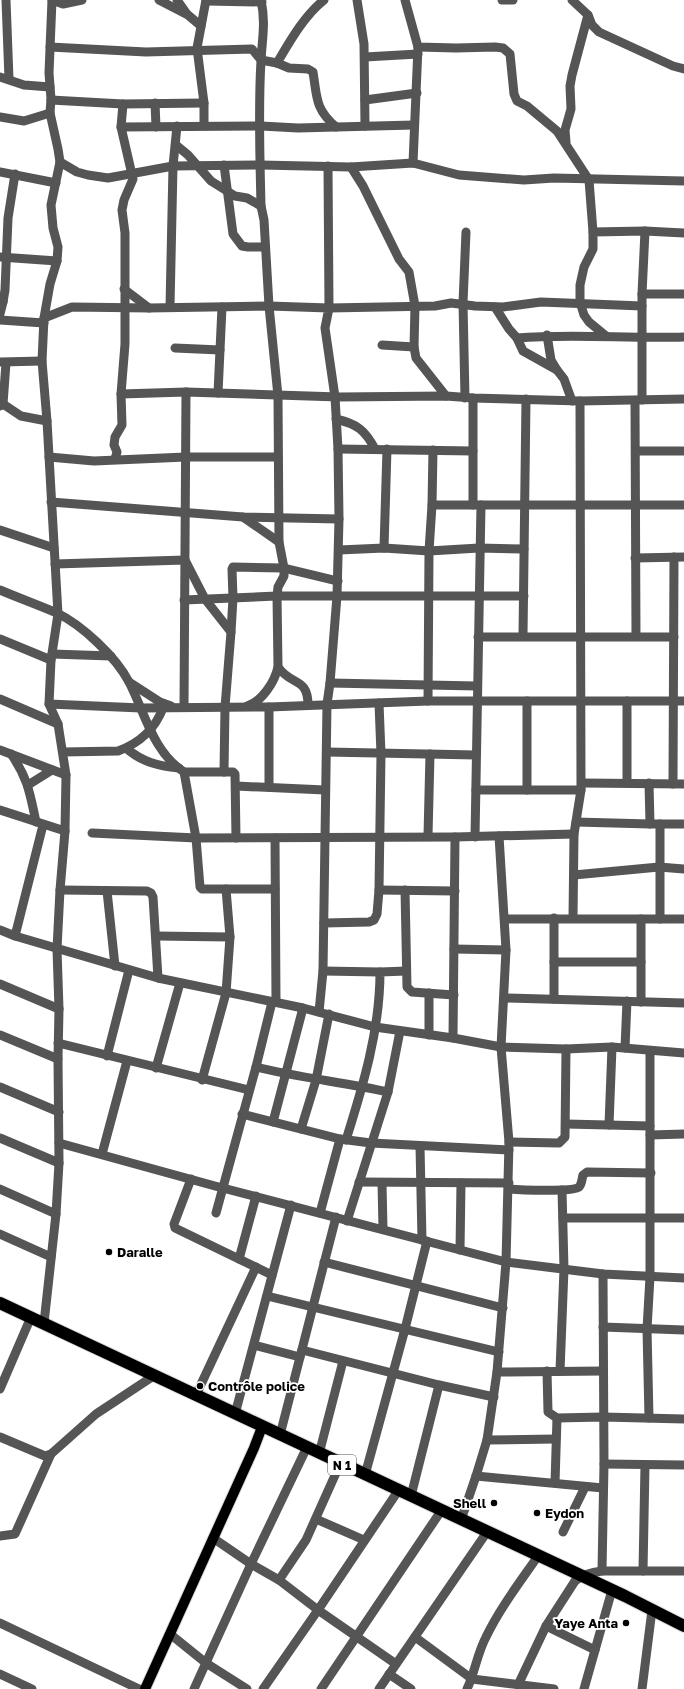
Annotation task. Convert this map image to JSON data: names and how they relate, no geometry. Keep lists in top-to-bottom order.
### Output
{
  "streets": {
    "highway": ["N 1"]
  },
  "places": [
    "Daralle",
    "Contrôle police",
    "Shell",
    "Eydon",
    "Yaye Anta"
  ]
}
